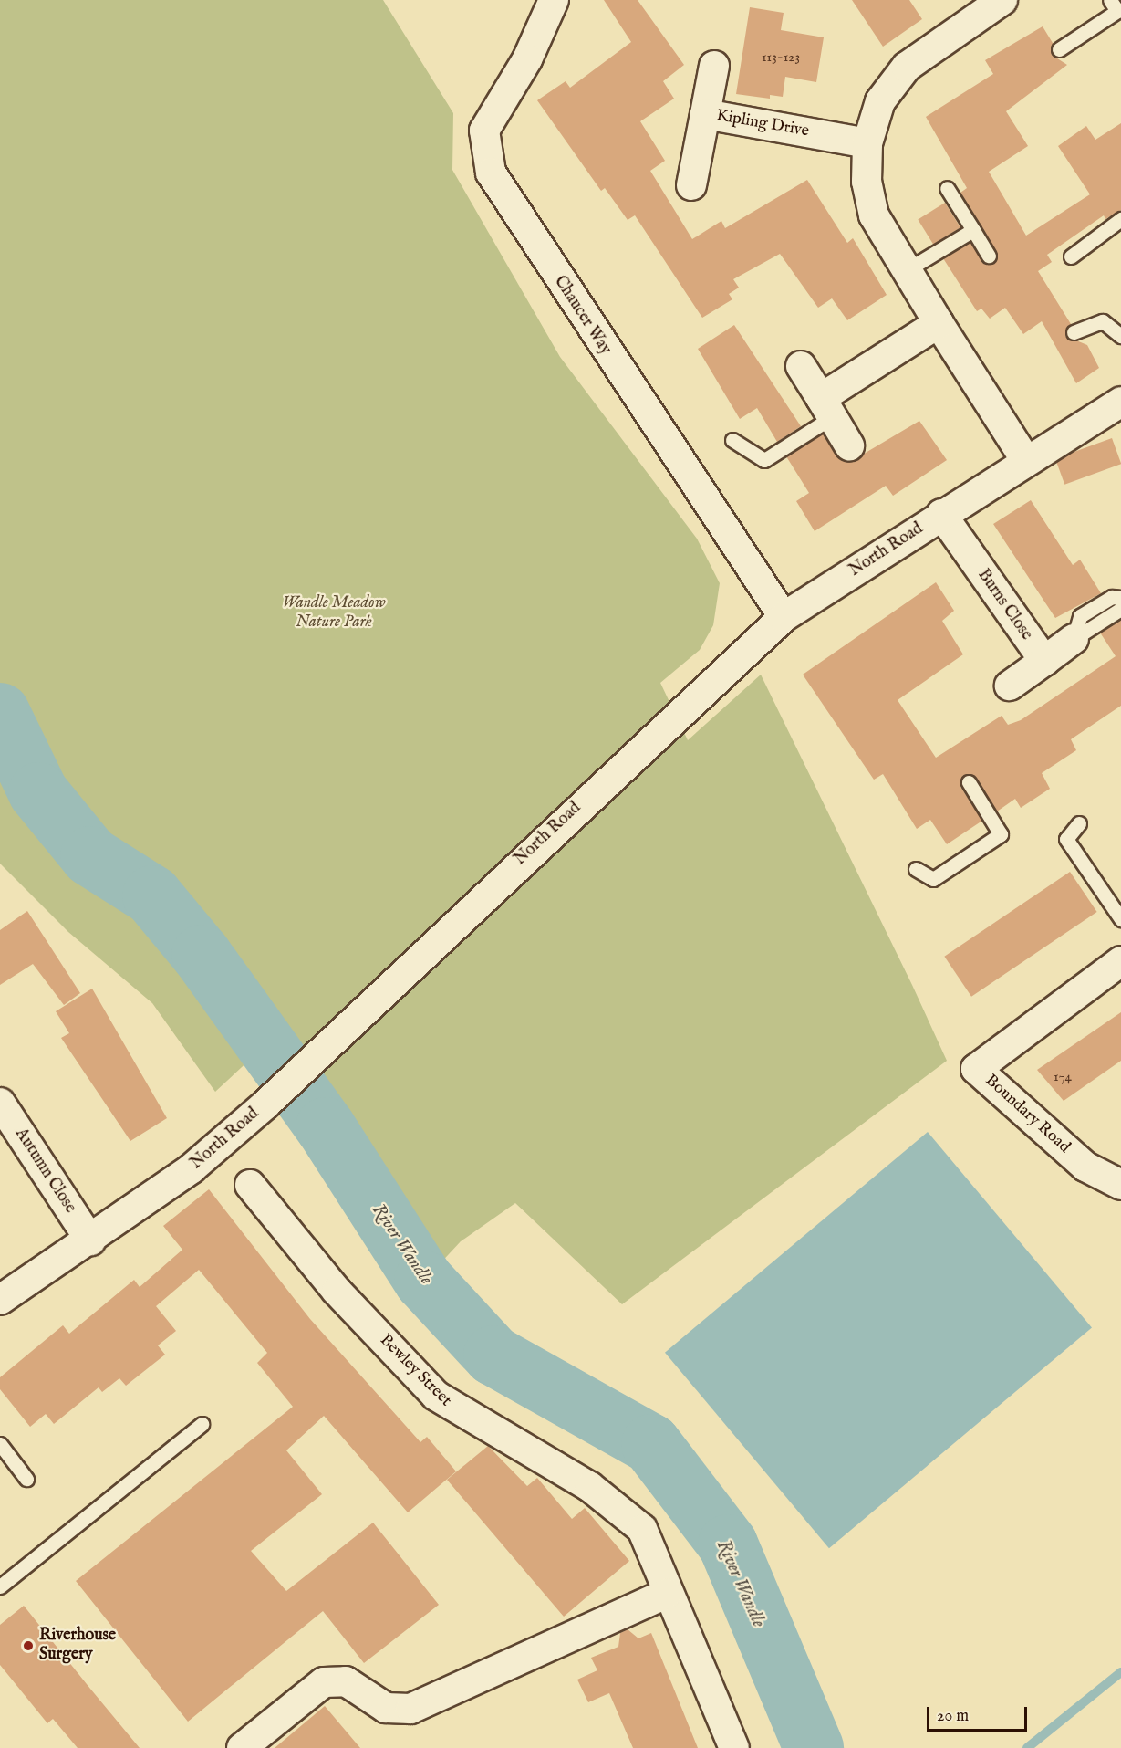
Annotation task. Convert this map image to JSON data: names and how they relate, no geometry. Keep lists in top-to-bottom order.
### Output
{
  "streets": {
    "street": [
      "Kipling Drive",
      "Chaucer Way",
      "North Road",
      "Burns Close",
      "Boundary Road",
      "Autumn Close",
      "Bewley Street"
    ]
  },
  "crossings": [
    ["Chaucer Way", "North Road"],
    ["North Road", "Burns Close"],
    ["North Road", "Autumn Close"]
  ],
  "water": ["River Wandle"],
  "parks": ["Wandle Meadow Nature Park"],
  "places": ["Riverhouse Surgery"],
  "house_numbers": ["113-123", "174"],
  "scale_bar": "20 m"
}
